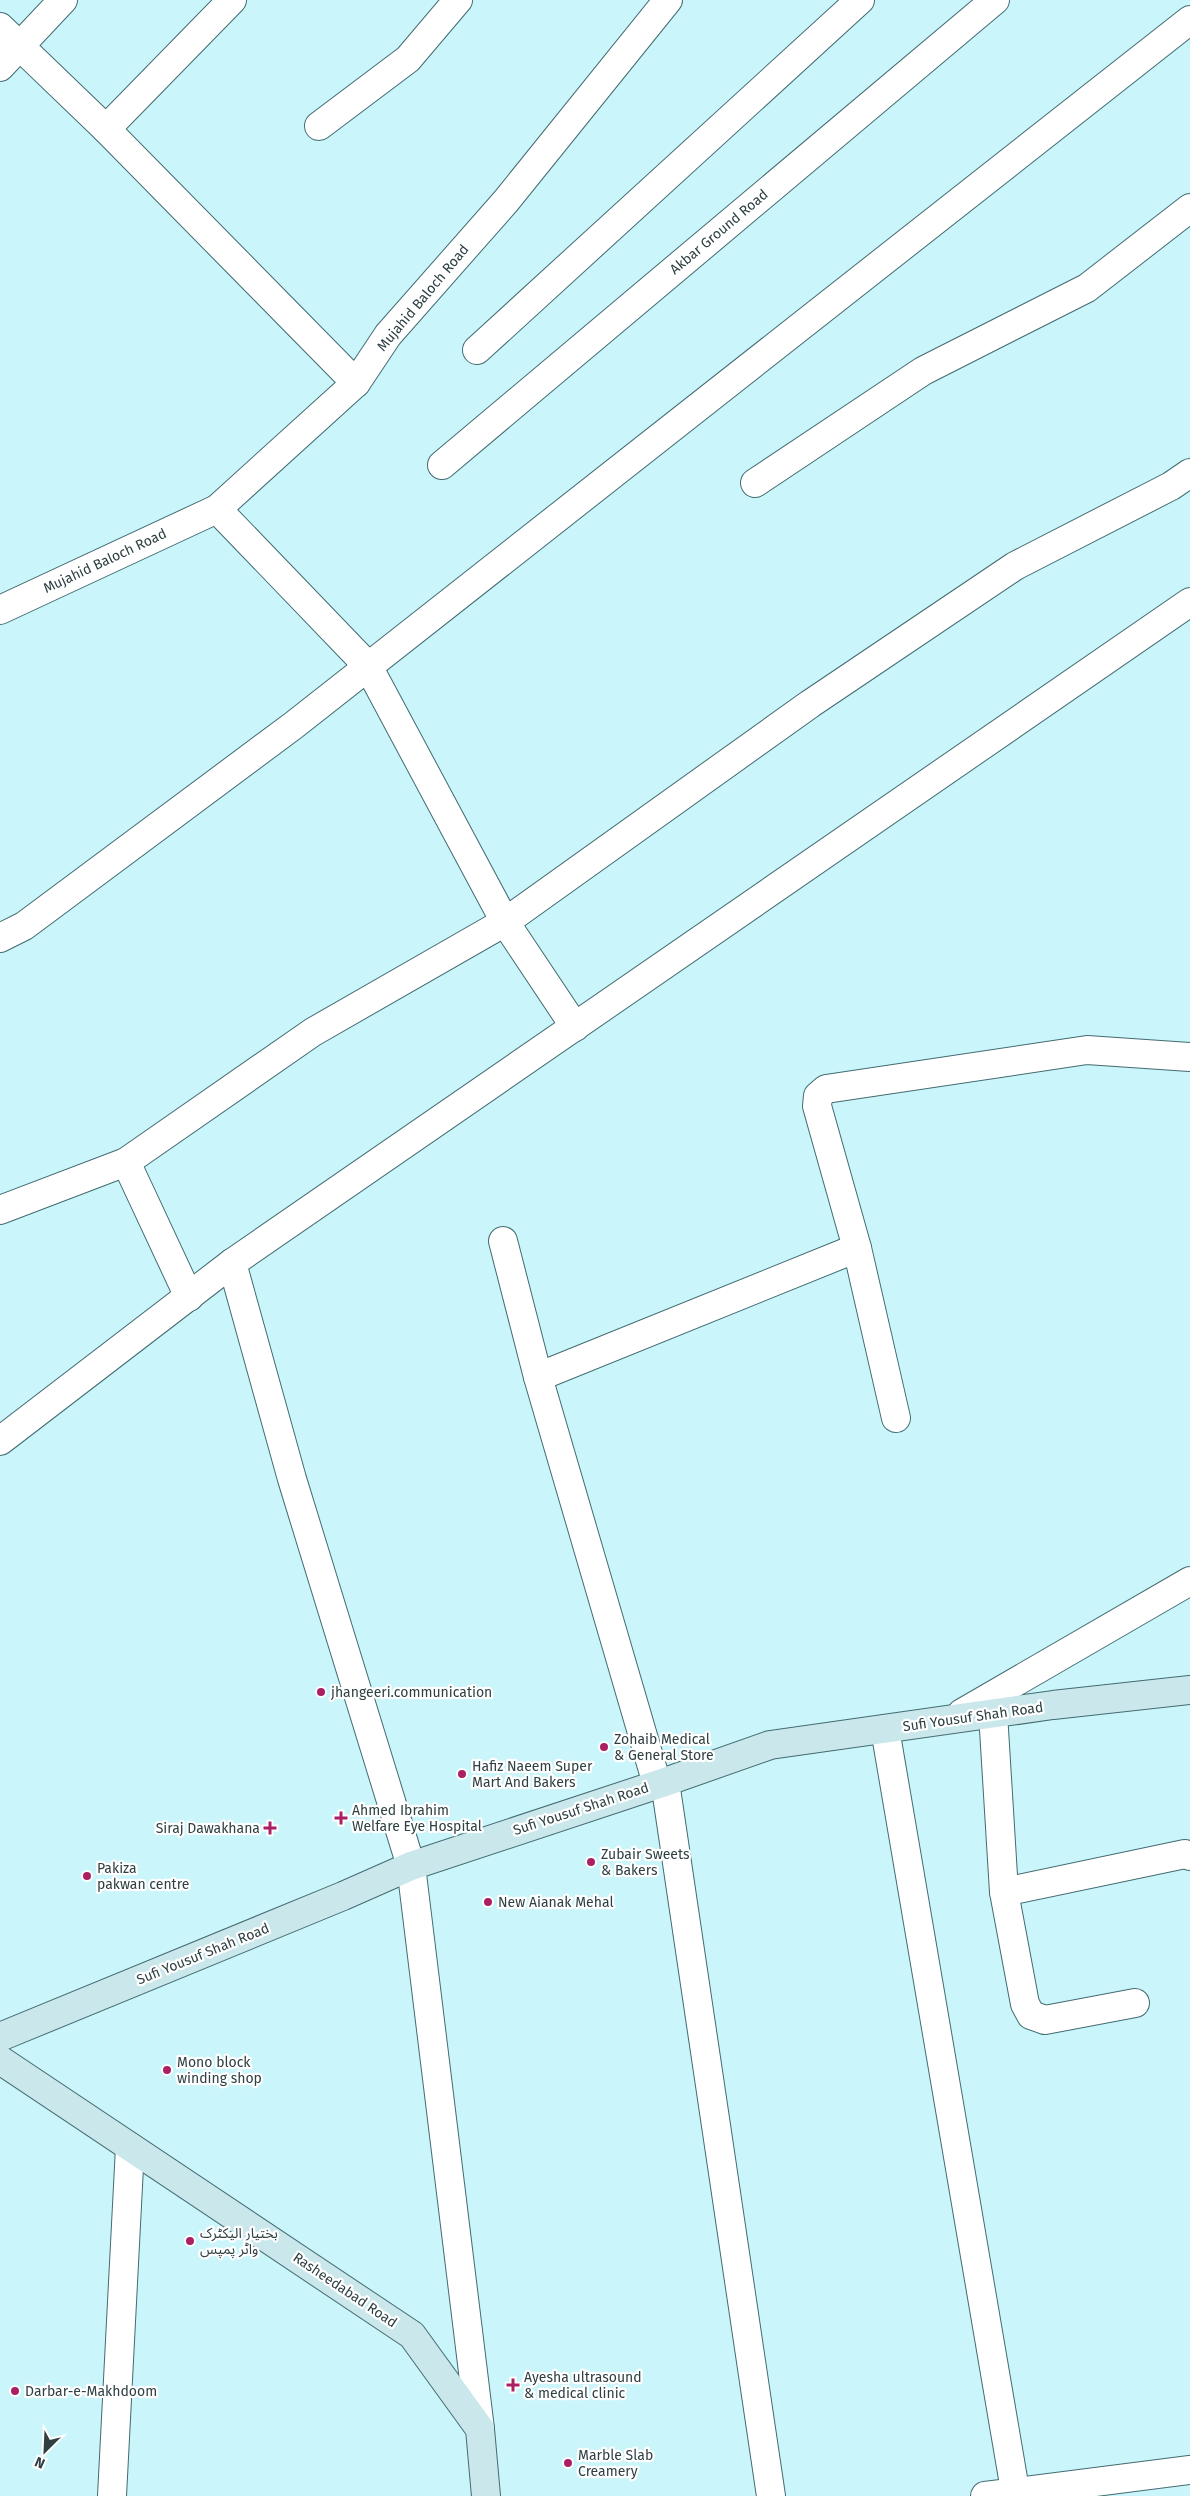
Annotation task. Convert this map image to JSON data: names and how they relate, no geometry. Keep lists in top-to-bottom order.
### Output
{
  "streets": {
    "main road": ["Sufi Yousuf Shah Road", "Rasheedabad Road"],
    "street": ["Akbar Ground Road", "Mujahid Baloch Road"]
  },
  "places": {
    "other": [
      "jhangeeri.communication",
      "Zohaib Medical & General Store",
      "Hafiz Naeem Super Mart And Bakers",
      "Zubair Sweets & Bakers",
      "Pakiza pakwan centre",
      "New Aianak Mehal",
      "Mono block winding shop",
      "بختیار الیکٹرک واٹر پمپس",
      "Darbar-e-Makhdoom",
      "Marble Slab Creamery"
    ],
    "health": ["Ahmed Ibrahim Welfare Eye Hospital", "Siraj Dawakhana", "Ayesha ultrasound & medical clinic"]
  },
  "north": "bottom left"
}
